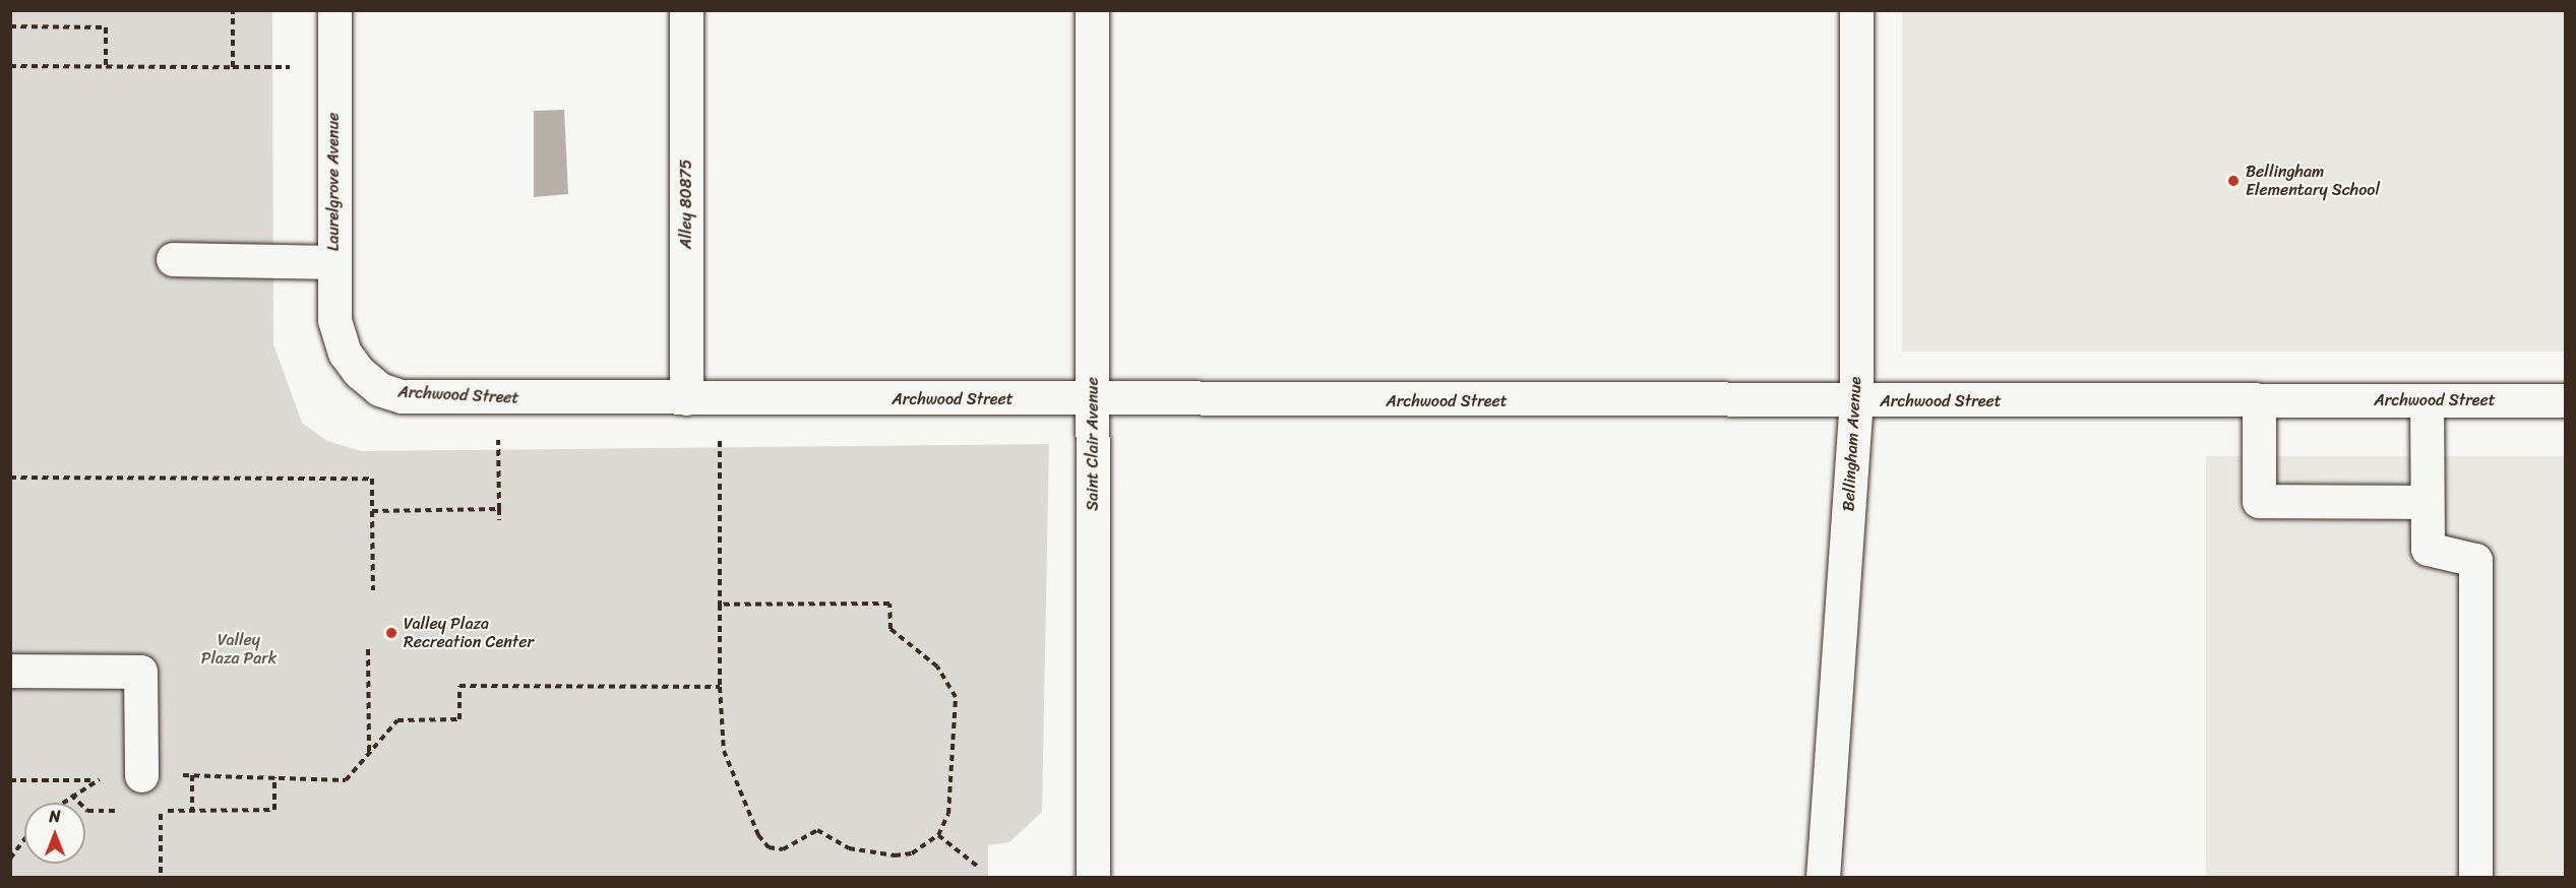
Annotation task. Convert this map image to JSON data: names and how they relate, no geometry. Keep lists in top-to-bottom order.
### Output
{
  "streets": {
    "street": [
      "Laurelgrove Avenue",
      "Alley 80875",
      "Archwood Street",
      "Saint Clair Avenue",
      "Bellingham Avenue"
    ]
  },
  "crossings": [
    ["Laurelgrove Avenue", "Archwood Street"],
    ["Alley 80875", "Archwood Street"],
    ["Archwood Street", "Saint Clair Avenue"],
    ["Archwood Street", "Bellingham Avenue"]
  ],
  "parks": ["Valley Plaza Park"],
  "places": ["Bellingham Elementary School", "Valley Plaza Recreation Center"],
  "north": "top"
}
